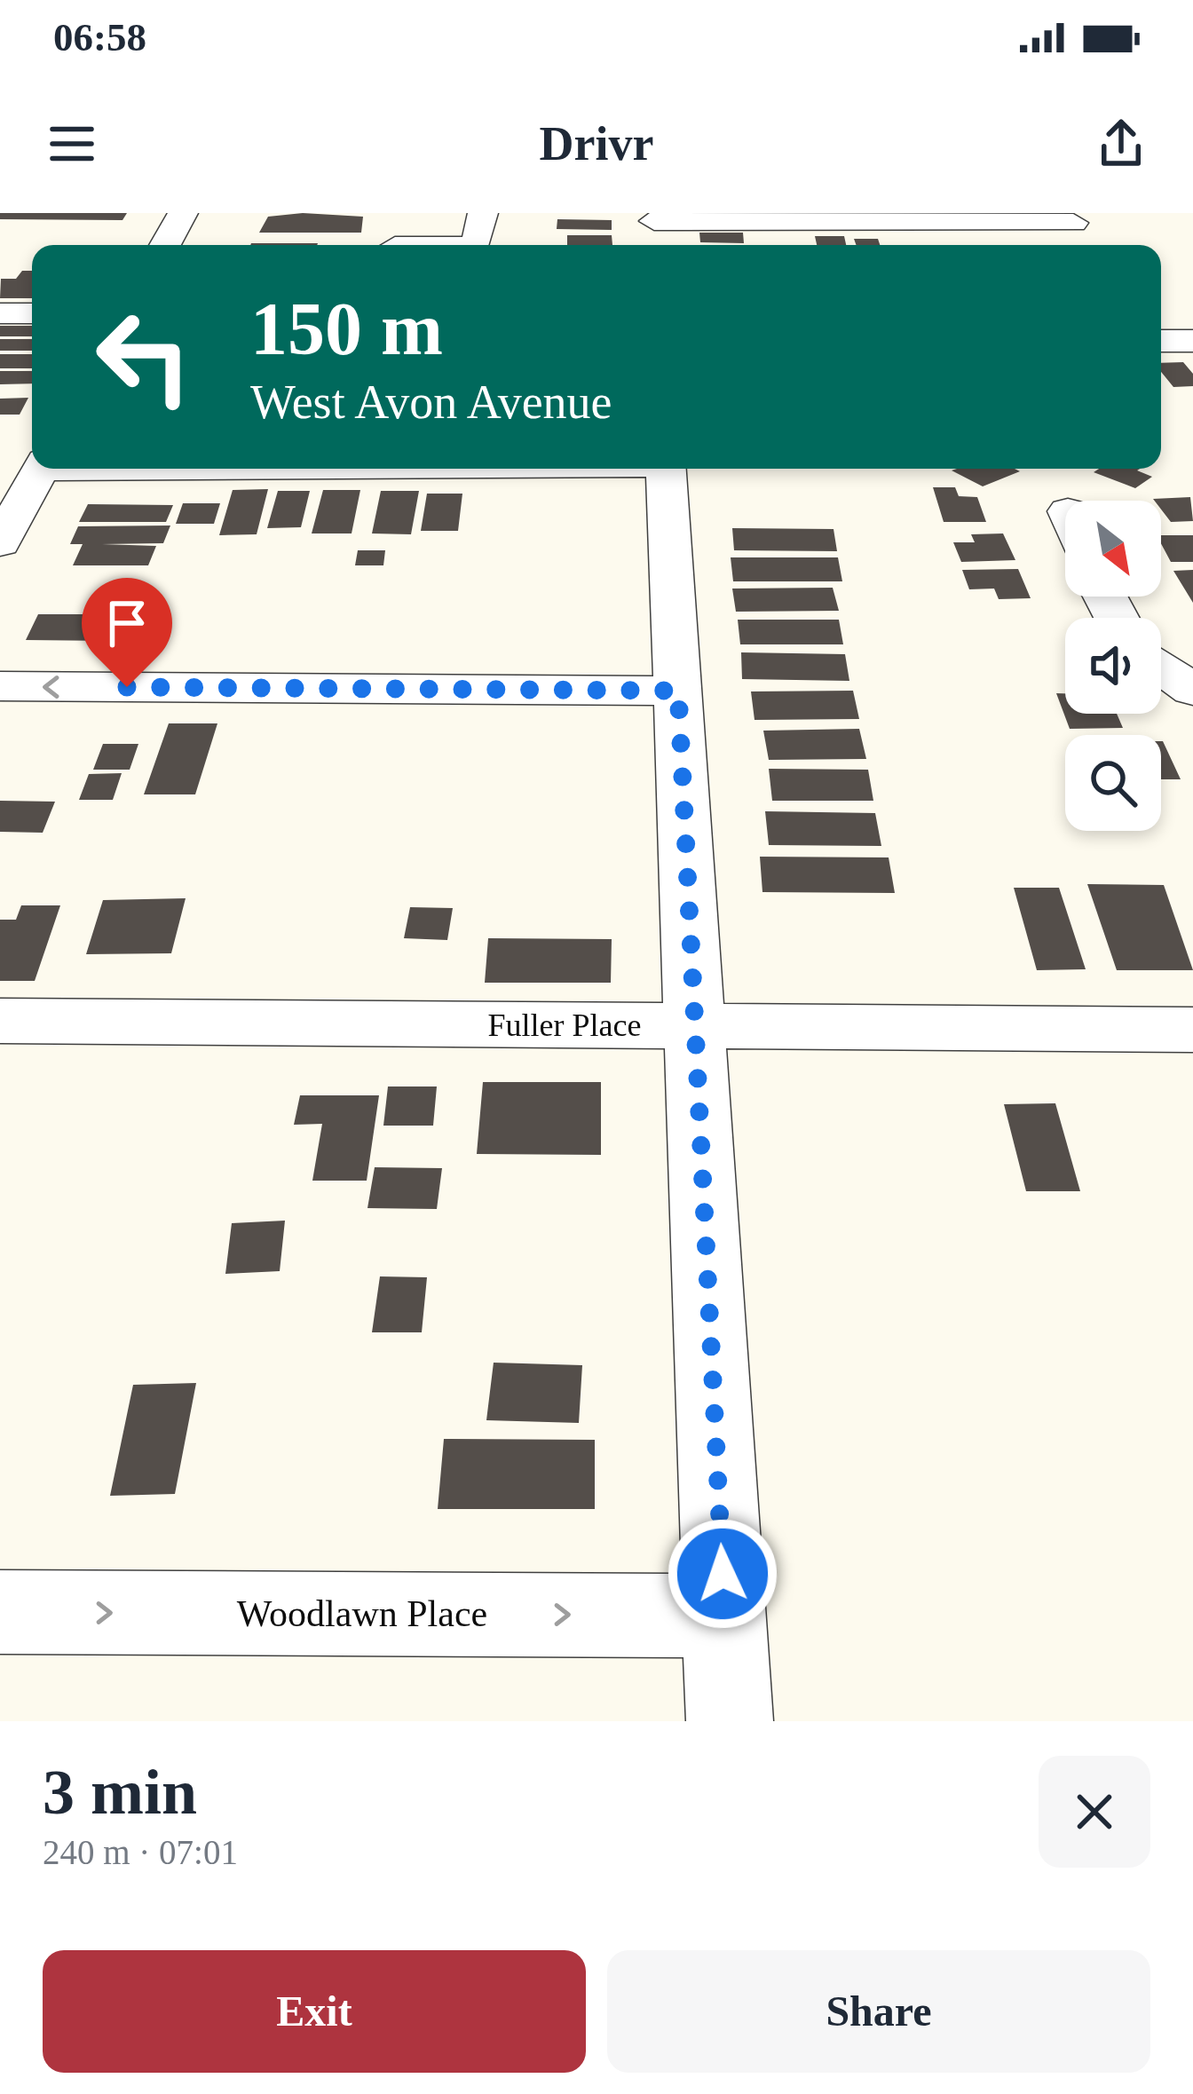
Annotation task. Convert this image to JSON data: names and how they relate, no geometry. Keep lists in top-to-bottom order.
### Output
{
  "streets": {
    "street": ["Fuller Place", "Woodlawn Place"]
  },
  "one_way": ["Woodlawn Place"],
  "north": "bottom right",
  "page": {
    "status": "06:58",
    "header": "Drivr",
    "turn": ["150 m", "West Avon Avenue"],
    "heading": ["3 min", "240 m · 07:01"],
    "buttons": ["Exit", "Share"]
  }
}
